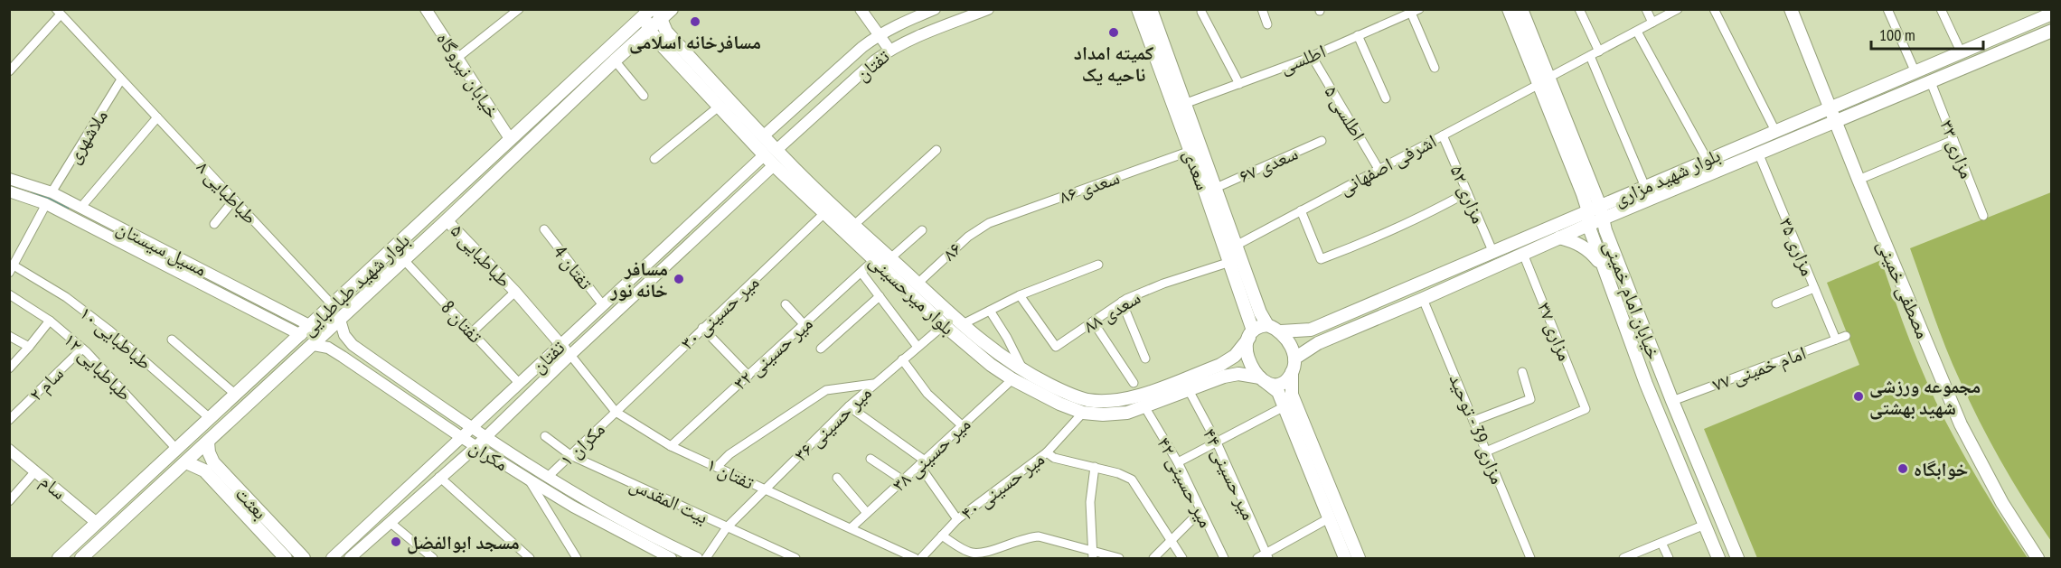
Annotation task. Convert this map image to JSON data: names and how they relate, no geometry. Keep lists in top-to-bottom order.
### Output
{
  "streets": {
    "main road": [
      "سعدی",
      "بلوار شهید مزاری",
      "بلوار شهید طباطبایی",
      "مصطفی خمینی",
      "بلوار میرحسینی",
      "خیابان امام خمینی",
      "بعثت"
    ],
    "street": [
      "اطلسی",
      "تفتان",
      "خیابان نیروگاه",
      "اطلسی ۵",
      "ملاشهری",
      "مزاری ۳۳",
      "سعدی ۶۷",
      "اشرفی اصفهانی",
      "سعدی ۸۶",
      "طباطبایی ۸",
      "مزاری ۵۲",
      "مزاری ۳۵",
      "مسیل سیستان",
      "۸۶",
      "طباطبایی ۵",
      "تفتان 4",
      "سعدی ۸۸",
      "میر حسینی ۳۰",
      "تفتان 8",
      "مزاری ۳۷",
      "طباطبایی ۱۰",
      "میر حسینی ۳۲",
      "طباطبایی ۱۲",
      "امام خمینی ۷۷",
      "سام ۲",
      "میر حسینی ۳۶",
      "مزاری 39 - توحید",
      "مکران ۱",
      "میر حسینی ۳۸",
      "مکران",
      "تفتان ۱",
      "میر حسینی ۴۴",
      "میر حسینی ۴۲",
      "میر حسینی ۴۰",
      "سام",
      "بیت المقدس"
    ]
  },
  "crossings": [
    ["اطلسی", "اطلسی ۵"],
    ["اطلسی", "سعدی"],
    ["تفتان", "طباطبایی ۵"],
    ["تفتان", "تفتان 4"],
    ["تفتان", "بلوار میرحسینی"],
    ["تفتان", "تفتان 8"],
    ["تفتان", "مکران"],
    ["تفتان", "تفتان ۱"],
    ["خیابان نیروگاه", "بلوار شهید طباطبایی"],
    ["اطلسی ۵", "اشرفی اصفهانی"],
    ["ملاشهری", "طباطبایی ۸"],
    ["ملاشهری", "مسیل سیستان"],
    ["مزاری ۳۳", "بلوار شهید مزاری"],
    ["سعدی ۶۷", "سعدی"],
    ["اشرفی اصفهانی", "سعدی"],
    ["اشرفی اصفهانی", "مزاری ۵۲"],
    ["اشرفی اصفهانی", "خیابان امام خمینی"],
    ["سعدی", "بلوار شهید مزاری"],
    ["سعدی", "سعدی ۸۶"],
    ["سعدی", "بلوار میرحسینی"],
    ["سعدی", "سعدی ۸۸"],
    ["بلوار شهید مزاری", "مزاری ۵۲"],
    ["بلوار شهید مزاری", "مزاری ۳۵"],
    ["بلوار شهید مزاری", "مصطفی خمینی"],
    ["بلوار شهید مزاری", "بلوار میرحسینی"],
    ["بلوار شهید مزاری", "خیابان امام خمینی"],
    ["بلوار شهید مزاری", "مزاری ۳۷"],
    ["بلوار شهید مزاری", "مزاری 39 - توحید"],
    ["سعدی ۸۶", "۸۶"],
    ["طباطبایی ۸", "بلوار شهید طباطبایی"],
    ["مزاری ۳۵", "امام خمینی ۷۷"],
    ["مسیل سیستان", "بلوار شهید طباطبایی"],
    ["۸۶", "بلوار میرحسینی"],
    ["طباطبایی ۵", "بلوار شهید طباطبایی"],
    ["طباطبایی ۵", "تفتان ۱"],
    ["بلوار شهید طباطبایی", "بلوار میرحسینی"],
    ["بلوار شهید طباطبایی", "تفتان 8"],
    ["بلوار شهید طباطبایی", "طباطبایی ۱۰"],
    ["بلوار شهید طباطبایی", "طباطبایی ۱۲"],
    ["بلوار شهید طباطبایی", "مکران"],
    ["بلوار شهید طباطبایی", "سام"],
    ["بلوار شهید طباطبایی", "بعثت"],
    ["بلوار میرحسینی", "میر حسینی ۳۰"],
    ["بلوار میرحسینی", "میر حسینی ۳۲"],
    ["بلوار میرحسینی", "میر حسینی ۳۶"],
    ["بلوار میرحسینی", "میر حسینی ۳۸"],
    ["بلوار میرحسینی", "میر حسینی ۴۴"],
    ["بلوار میرحسینی", "میر حسینی ۴۲"],
    ["بلوار میرحسینی", "میر حسینی ۴۰"],
    ["خیابان امام خمینی", "امام خمینی ۷۷"],
    ["میر حسینی ۳۰", "مکران ۱"],
    ["میر حسینی ۳۰", "تفتان ۱"],
    ["مزاری ۳۷", "مزاری 39 - توحید"],
    ["میر حسینی ۳۲", "تفتان ۱"],
    ["طباطبایی ۱۲", "سام ۲"],
    ["میر حسینی ۳۶", "تفتان ۱"],
    ["میر حسینی ۳۶", "بیت المقدس"],
    ["مکران ۱", "مکران"],
    ["مکران ۱", "تفتان ۱"],
    ["مکران ۱", "بیت المقدس"],
    ["میر حسینی ۳۸", "تفتان ۱"]
  ],
  "places": [
    "مسافرخانه اسلامی",
    "کمیته امداد ناحیه یک",
    "مسافر خانه نور",
    "مجموعه ورزشی شهید بهشتی",
    "خوابگاه",
    "مسجد ابوالفضل"
  ],
  "scale_bar": "100 m"
}
